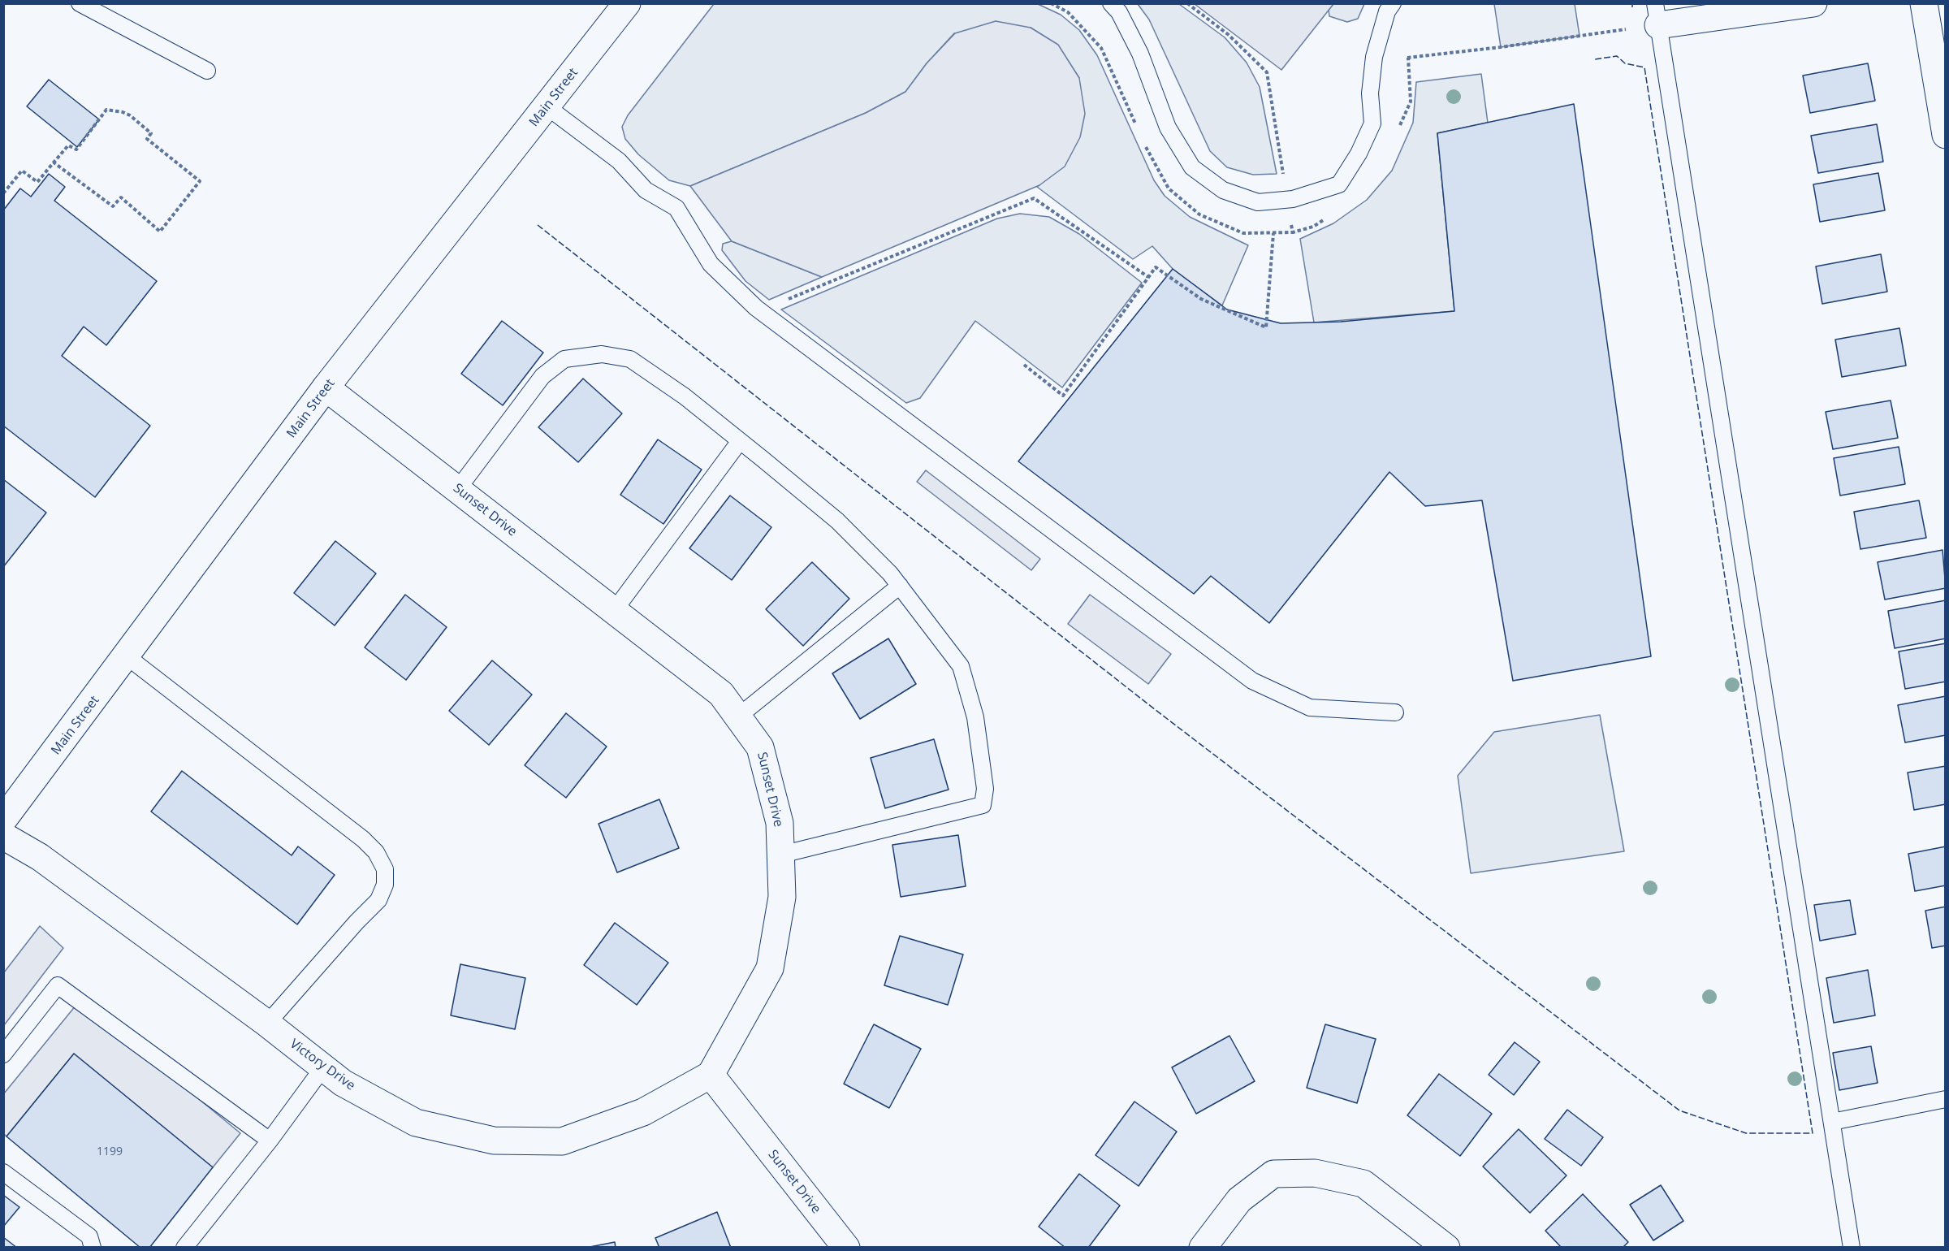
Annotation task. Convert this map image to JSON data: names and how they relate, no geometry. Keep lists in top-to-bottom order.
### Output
{
  "streets": {
    "street": ["Main Street", "Sunset Drive", "Victory Drive"]
  },
  "crossings": [
    ["Main Street", "Sunset Drive"],
    ["Sunset Drive", "Victory Drive"]
  ],
  "house_numbers": ["1199"]
}
